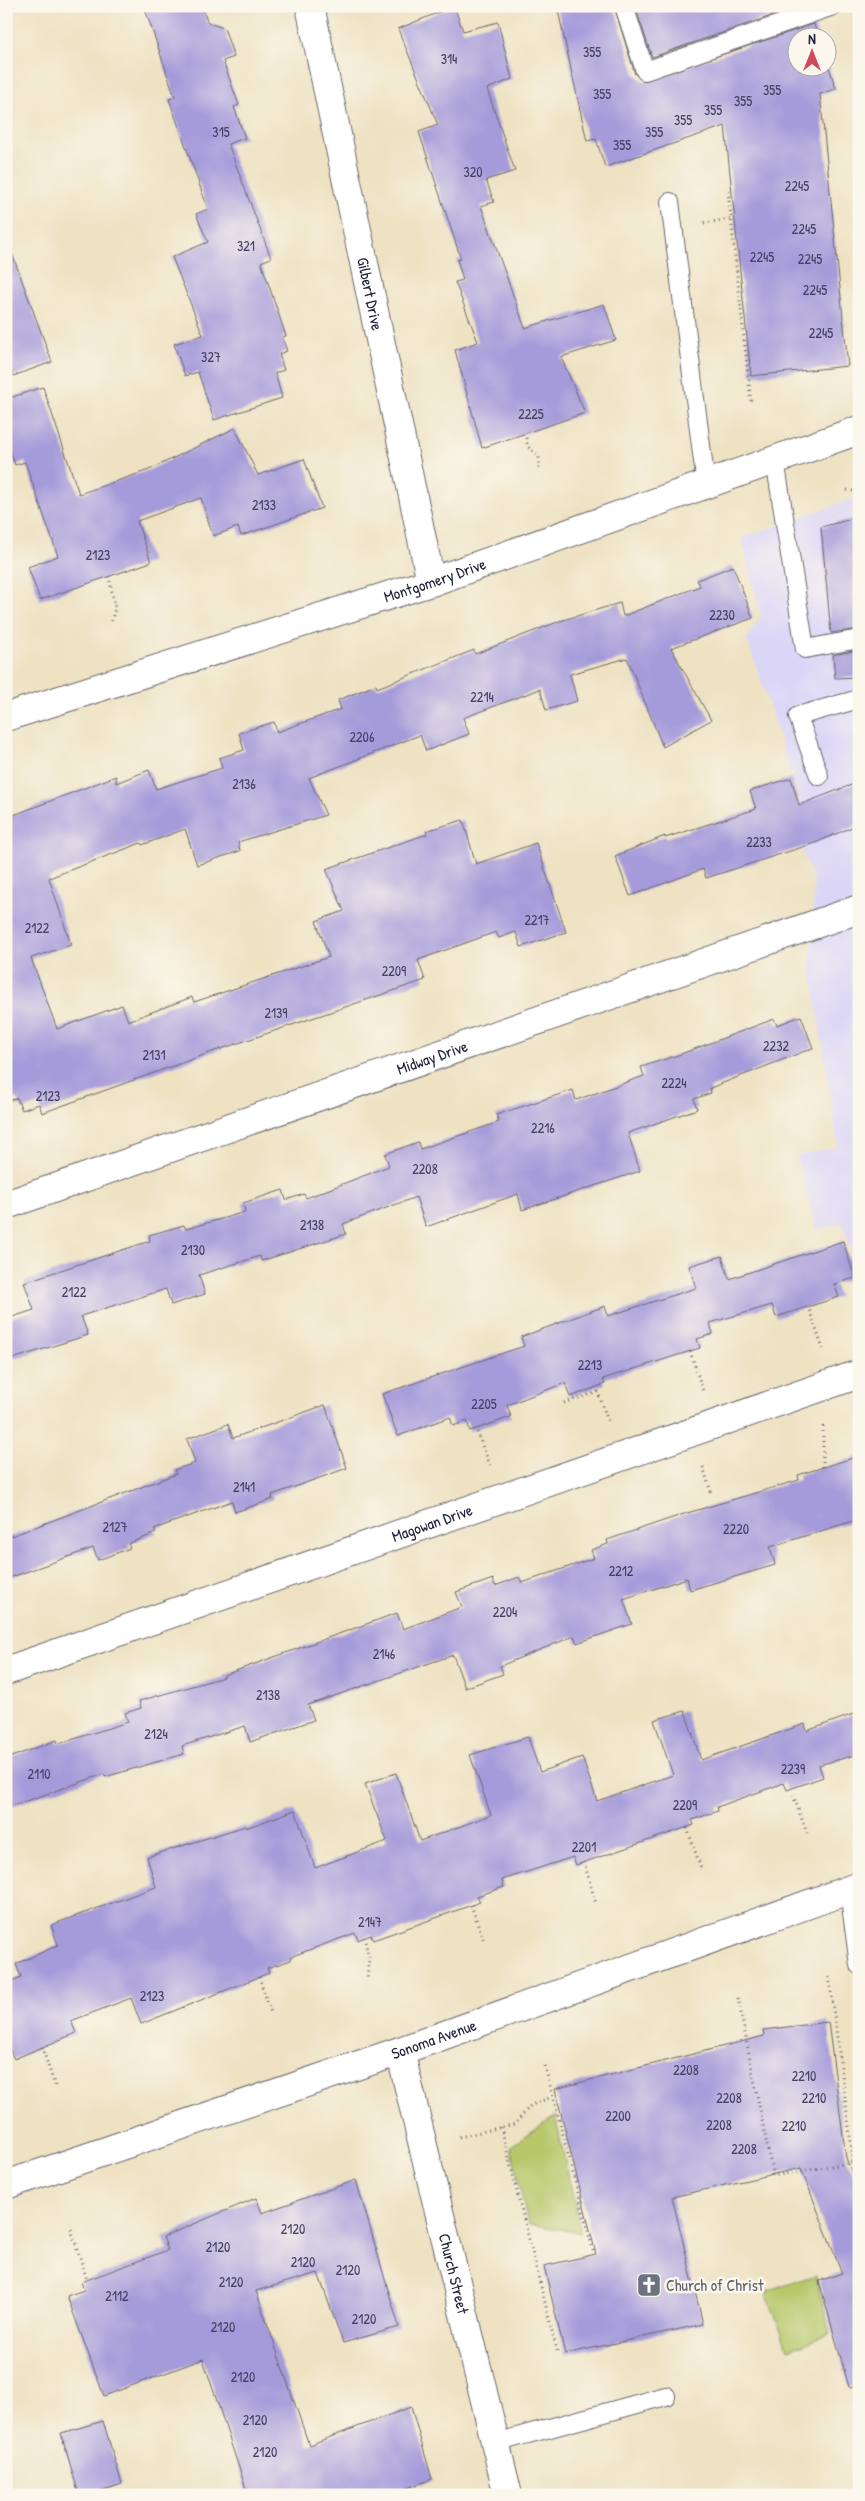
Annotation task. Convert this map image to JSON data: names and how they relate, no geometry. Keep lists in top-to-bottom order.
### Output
{
  "streets": {
    "street": [
      "Gilbert Drive",
      "Montgomery Drive",
      "Midway Drive",
      "Magowan Drive",
      "Sonoma Avenue",
      "Church Street"
    ]
  },
  "crossings": [
    ["Gilbert Drive", "Montgomery Drive"],
    ["Sonoma Avenue", "Church Street"]
  ],
  "places": {
    "church": ["Church of Christ"]
  },
  "house_numbers": [
    "355",
    "314",
    "355",
    "355",
    "355",
    "355",
    "355",
    "315",
    "355",
    "355",
    "320",
    "2245",
    "2245",
    "321",
    "2245",
    "2245",
    "2245",
    "2245",
    "327",
    "2225",
    "2133",
    "2123",
    "2230",
    "2214",
    "2206",
    "2136",
    "2233",
    "2217",
    "2122",
    "2209",
    "2139",
    "2232",
    "2131",
    "2224",
    "2123",
    "2216",
    "2208",
    "2138",
    "2130",
    "2122",
    "2213",
    "2205",
    "2141",
    "2127",
    "2220",
    "2212",
    "2204",
    "2146",
    "2138",
    "2124",
    "2239",
    "2110",
    "2209",
    "2201",
    "2147",
    "2123",
    "2208",
    "2210",
    "2208",
    "2210",
    "2200",
    "2208",
    "2210",
    "2208",
    "2120",
    "2120",
    "2120",
    "2120",
    "2120",
    "2112",
    "2120",
    "2120",
    "2120",
    "2120",
    "2120"
  ],
  "north": "top"
}
